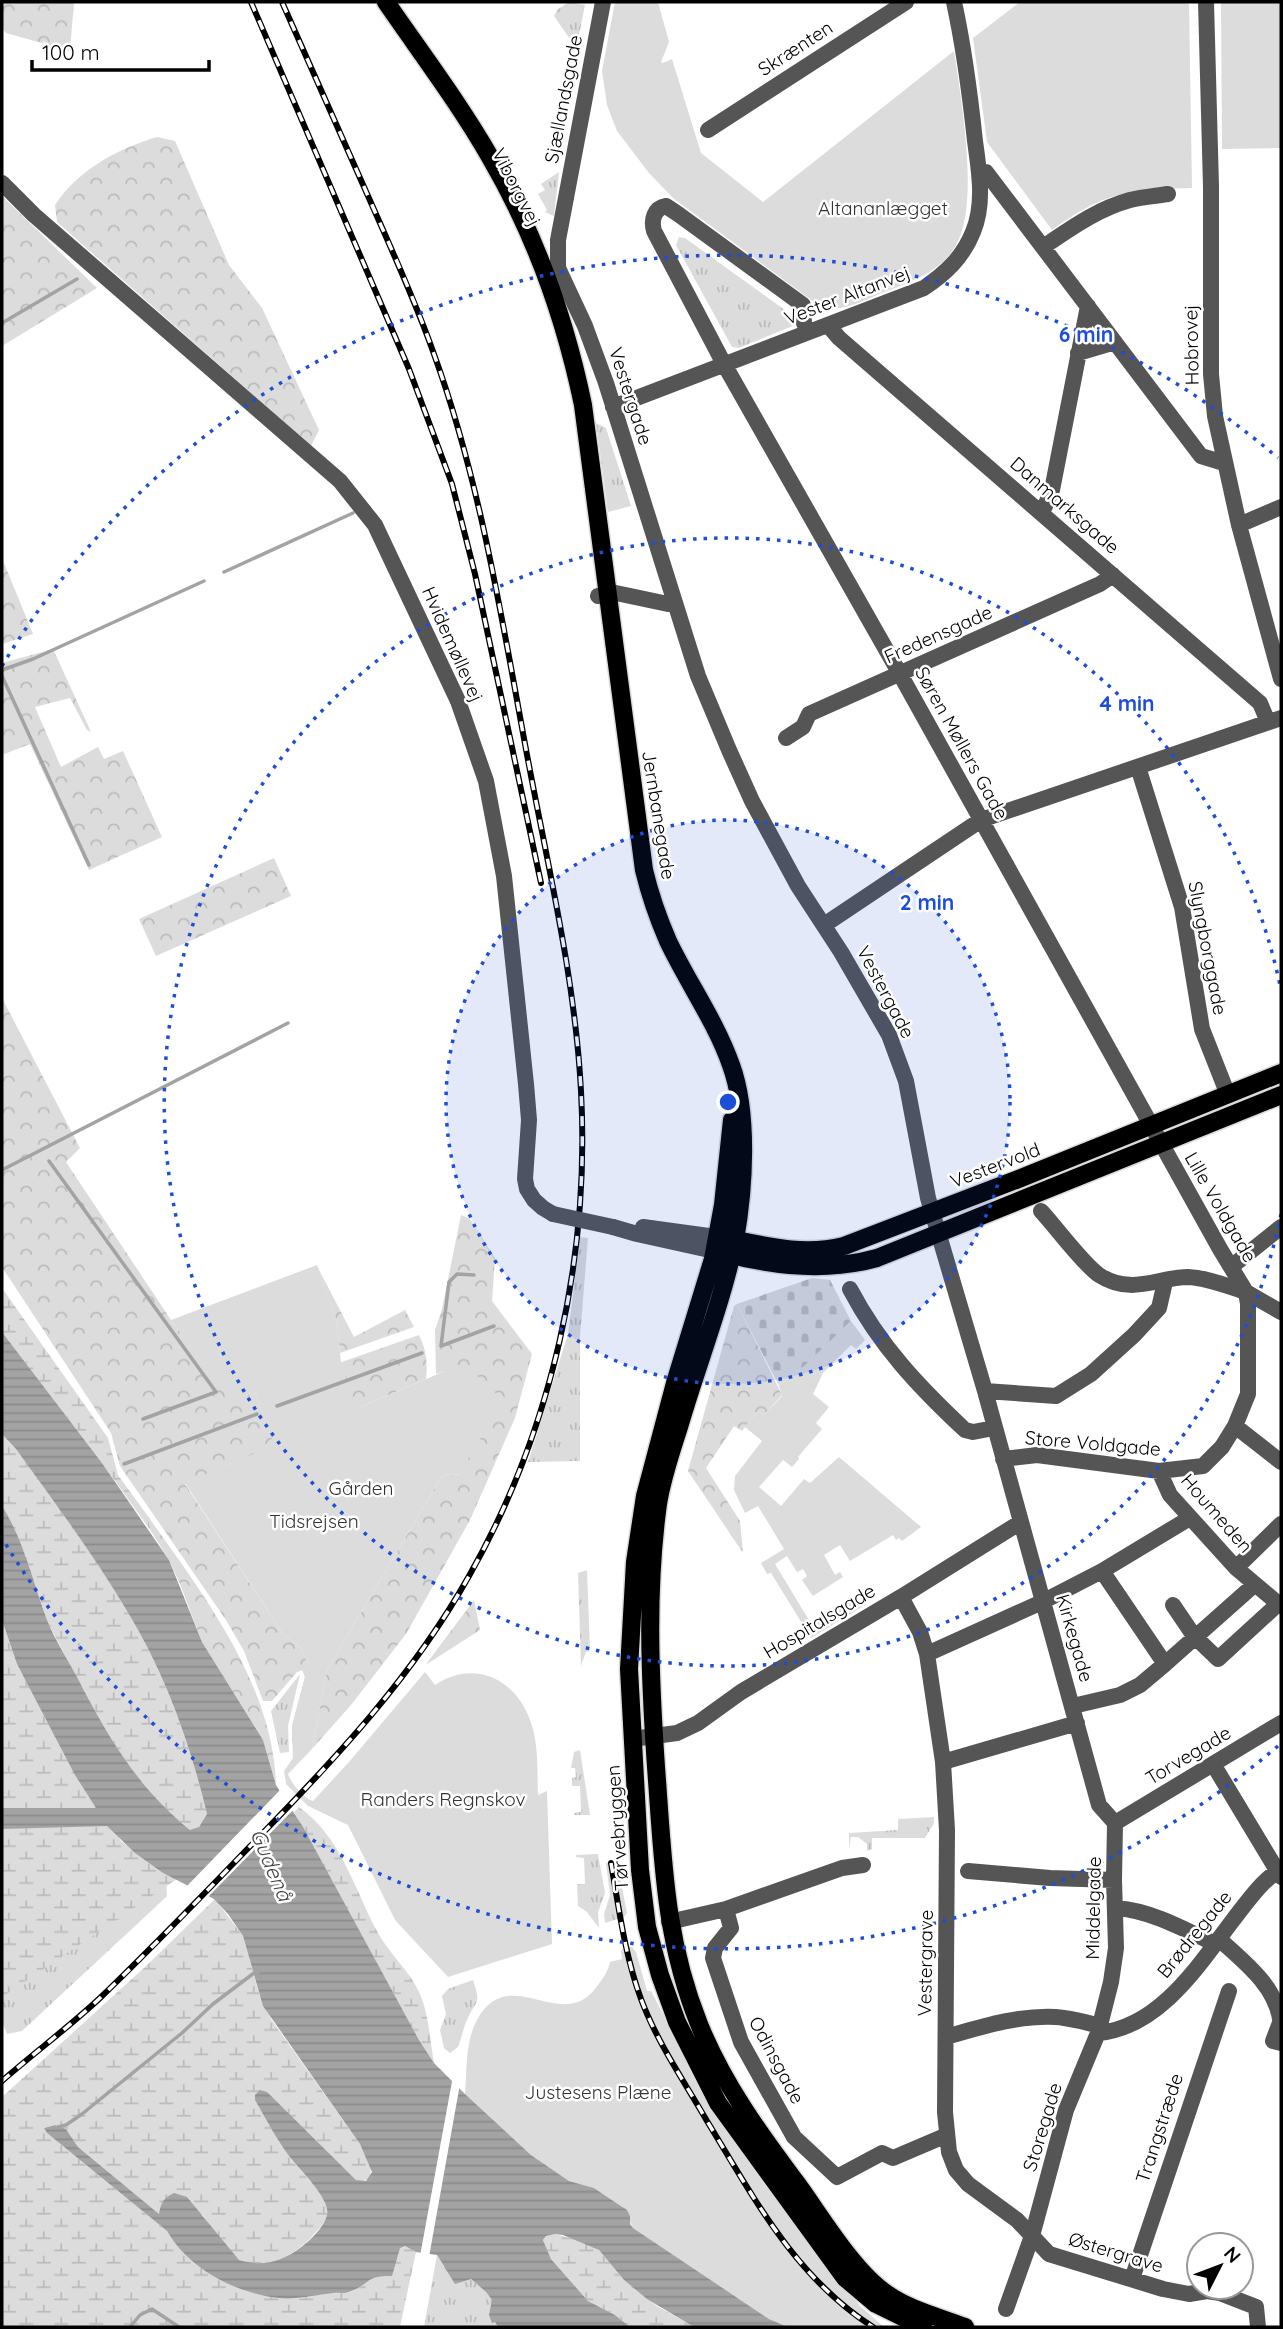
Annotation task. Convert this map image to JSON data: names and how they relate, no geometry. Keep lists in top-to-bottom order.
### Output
{
  "streets": {
    "main road": [
      "Viborgvej",
      "Jernbanegade",
      "Vestervold",
      "Tørvebryggen"
    ],
    "street": [
      "Skrænten",
      "Sjællandsgade",
      "Vester Altanvej",
      "Hobrovej",
      "Vestergade",
      "Danmarksgade",
      "Fredensgade",
      "Hvidemøllevej",
      "Søren Møllers Gade",
      "Slyngborggade",
      "Lille Voldgade",
      "Store Voldgade",
      "Houmeden",
      "Hospitalsgade",
      "Kirkegade",
      "Torvegade",
      "Middelgade",
      "Brødregade",
      "Vestergrave",
      "Odinsgade",
      "Storegade",
      "Trangstræde",
      "Østergrave"
    ]
  },
  "crossings": [
    ["Sjællandsgade", "Vestergade"],
    ["Viborgvej", "Jernbanegade"],
    ["Vester Altanvej", "Vestergade"],
    ["Vester Altanvej", "Danmarksgade"],
    ["Vester Altanvej", "Søren Møllers Gade"],
    ["Vestergade", "Vestervold"],
    ["Vestergade", "Store Voldgade"],
    ["Danmarksgade", "Fredensgade"],
    ["Fredensgade", "Søren Møllers Gade"],
    ["Hvidemøllevej", "Jernbanegade"],
    ["Hvidemøllevej", "Vestervold"],
    ["Hvidemøllevej", "Tørvebryggen"],
    ["Søren Møllers Gade", "Vestervold"],
    ["Søren Møllers Gade", "Lille Voldgade"],
    ["Jernbanegade", "Vestervold"],
    ["Jernbanegade", "Tørvebryggen"],
    ["Slyngborggade", "Vestervold"],
    ["Vestervold", "Tørvebryggen"],
    ["Lille Voldgade", "Store Voldgade"],
    ["Store Voldgade", "Houmeden"],
    ["Store Voldgade", "Kirkegade"],
    ["Hospitalsgade", "Kirkegade"],
    ["Hospitalsgade", "Tørvebryggen"],
    ["Hospitalsgade", "Vestergrave"],
    ["Kirkegade", "Torvegade"],
    ["Kirkegade", "Middelgade"],
    ["Torvegade", "Middelgade"],
    ["Middelgade", "Brødregade"],
    ["Middelgade", "Storegade"],
    ["Brødregade", "Storegade"],
    ["Vestergrave", "Odinsgade"],
    ["Vestergrave", "Storegade"],
    ["Vestergrave", "Østergrave"],
    ["Storegade", "Østergrave"],
    ["Trangstræde", "Østergrave"]
  ],
  "water": ["Gudenå"],
  "parks": [
    "Altananlægget",
    "Gården",
    "Tidsrejsen",
    "Randers Regnskov",
    "Justesens Plæne"
  ],
  "scale_bar": "100 m",
  "north": "top right",
  "rings": ["6 min", "4 min", "2 min"]
}
